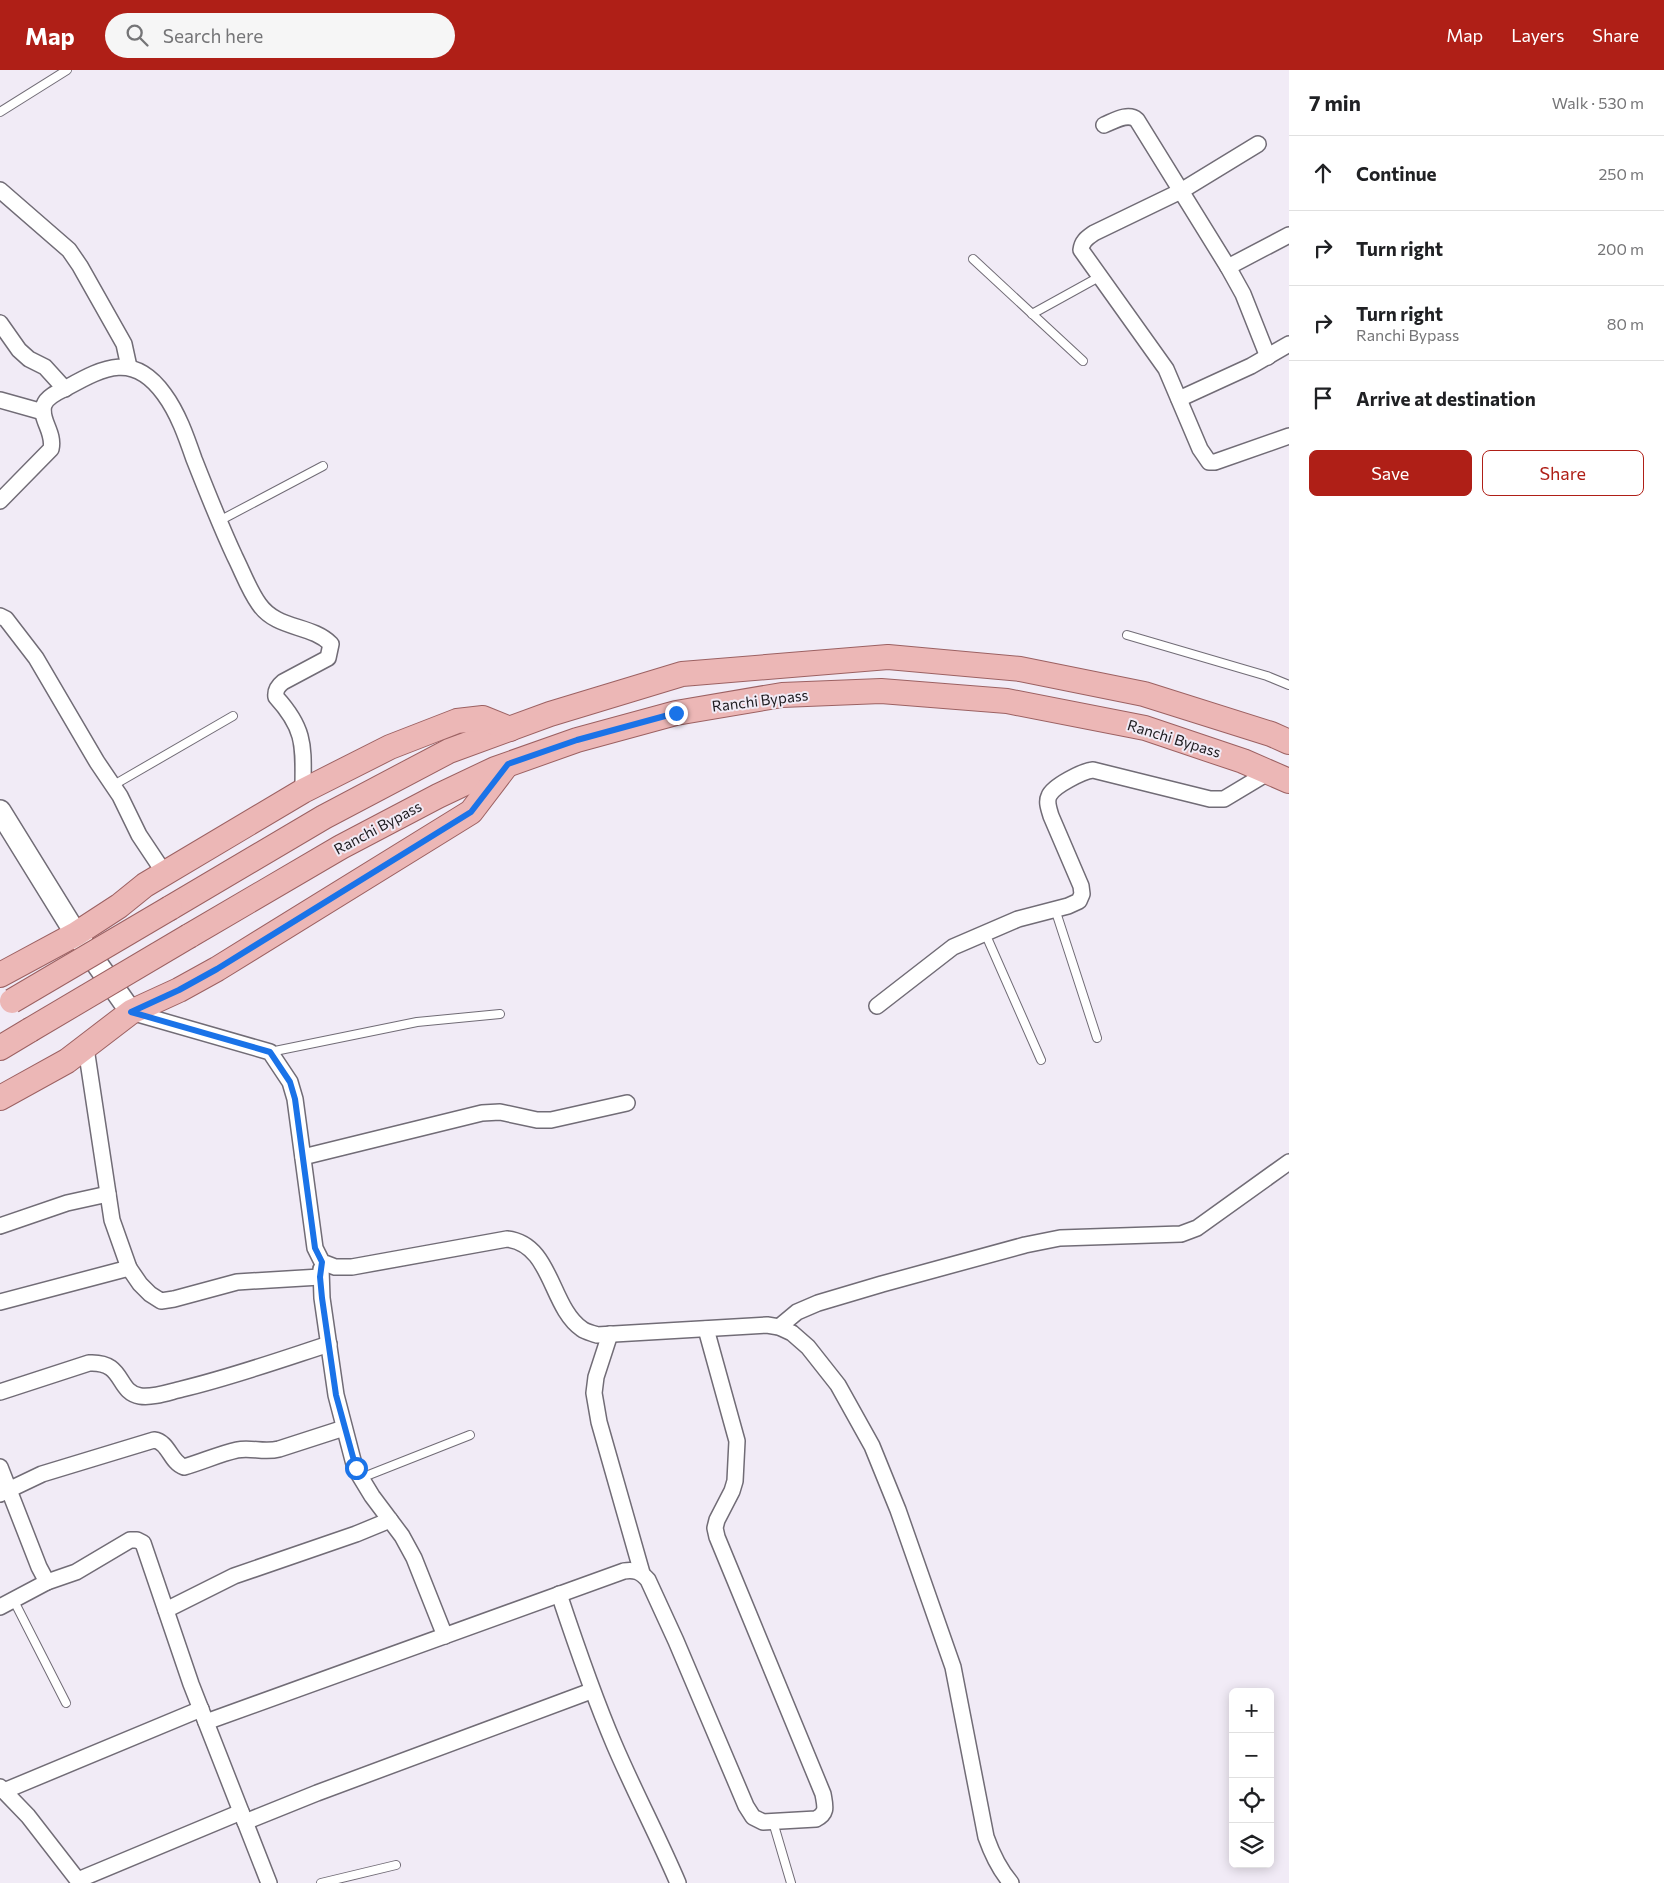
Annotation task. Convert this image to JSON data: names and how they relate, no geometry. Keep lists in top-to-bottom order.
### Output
{
  "streets": {
    "main road": ["Ranchi Bypass"]
  },
  "page": {
    "header": "Map",
    "search": "Search here",
    "nav": ["Map", "Layers", "Share"],
    "heading": ["7 min", "Walk · 530 m"],
    "list": [
      ["Continue", "250 m"],
      ["Turn right", "200 m"],
      ["Turn right", "Ranchi Bypass", "80 m"],
      "Arrive at destination"
    ],
    "buttons": ["Save", "Share"],
    "map_buttons": ["+", "−"]
  }
}
